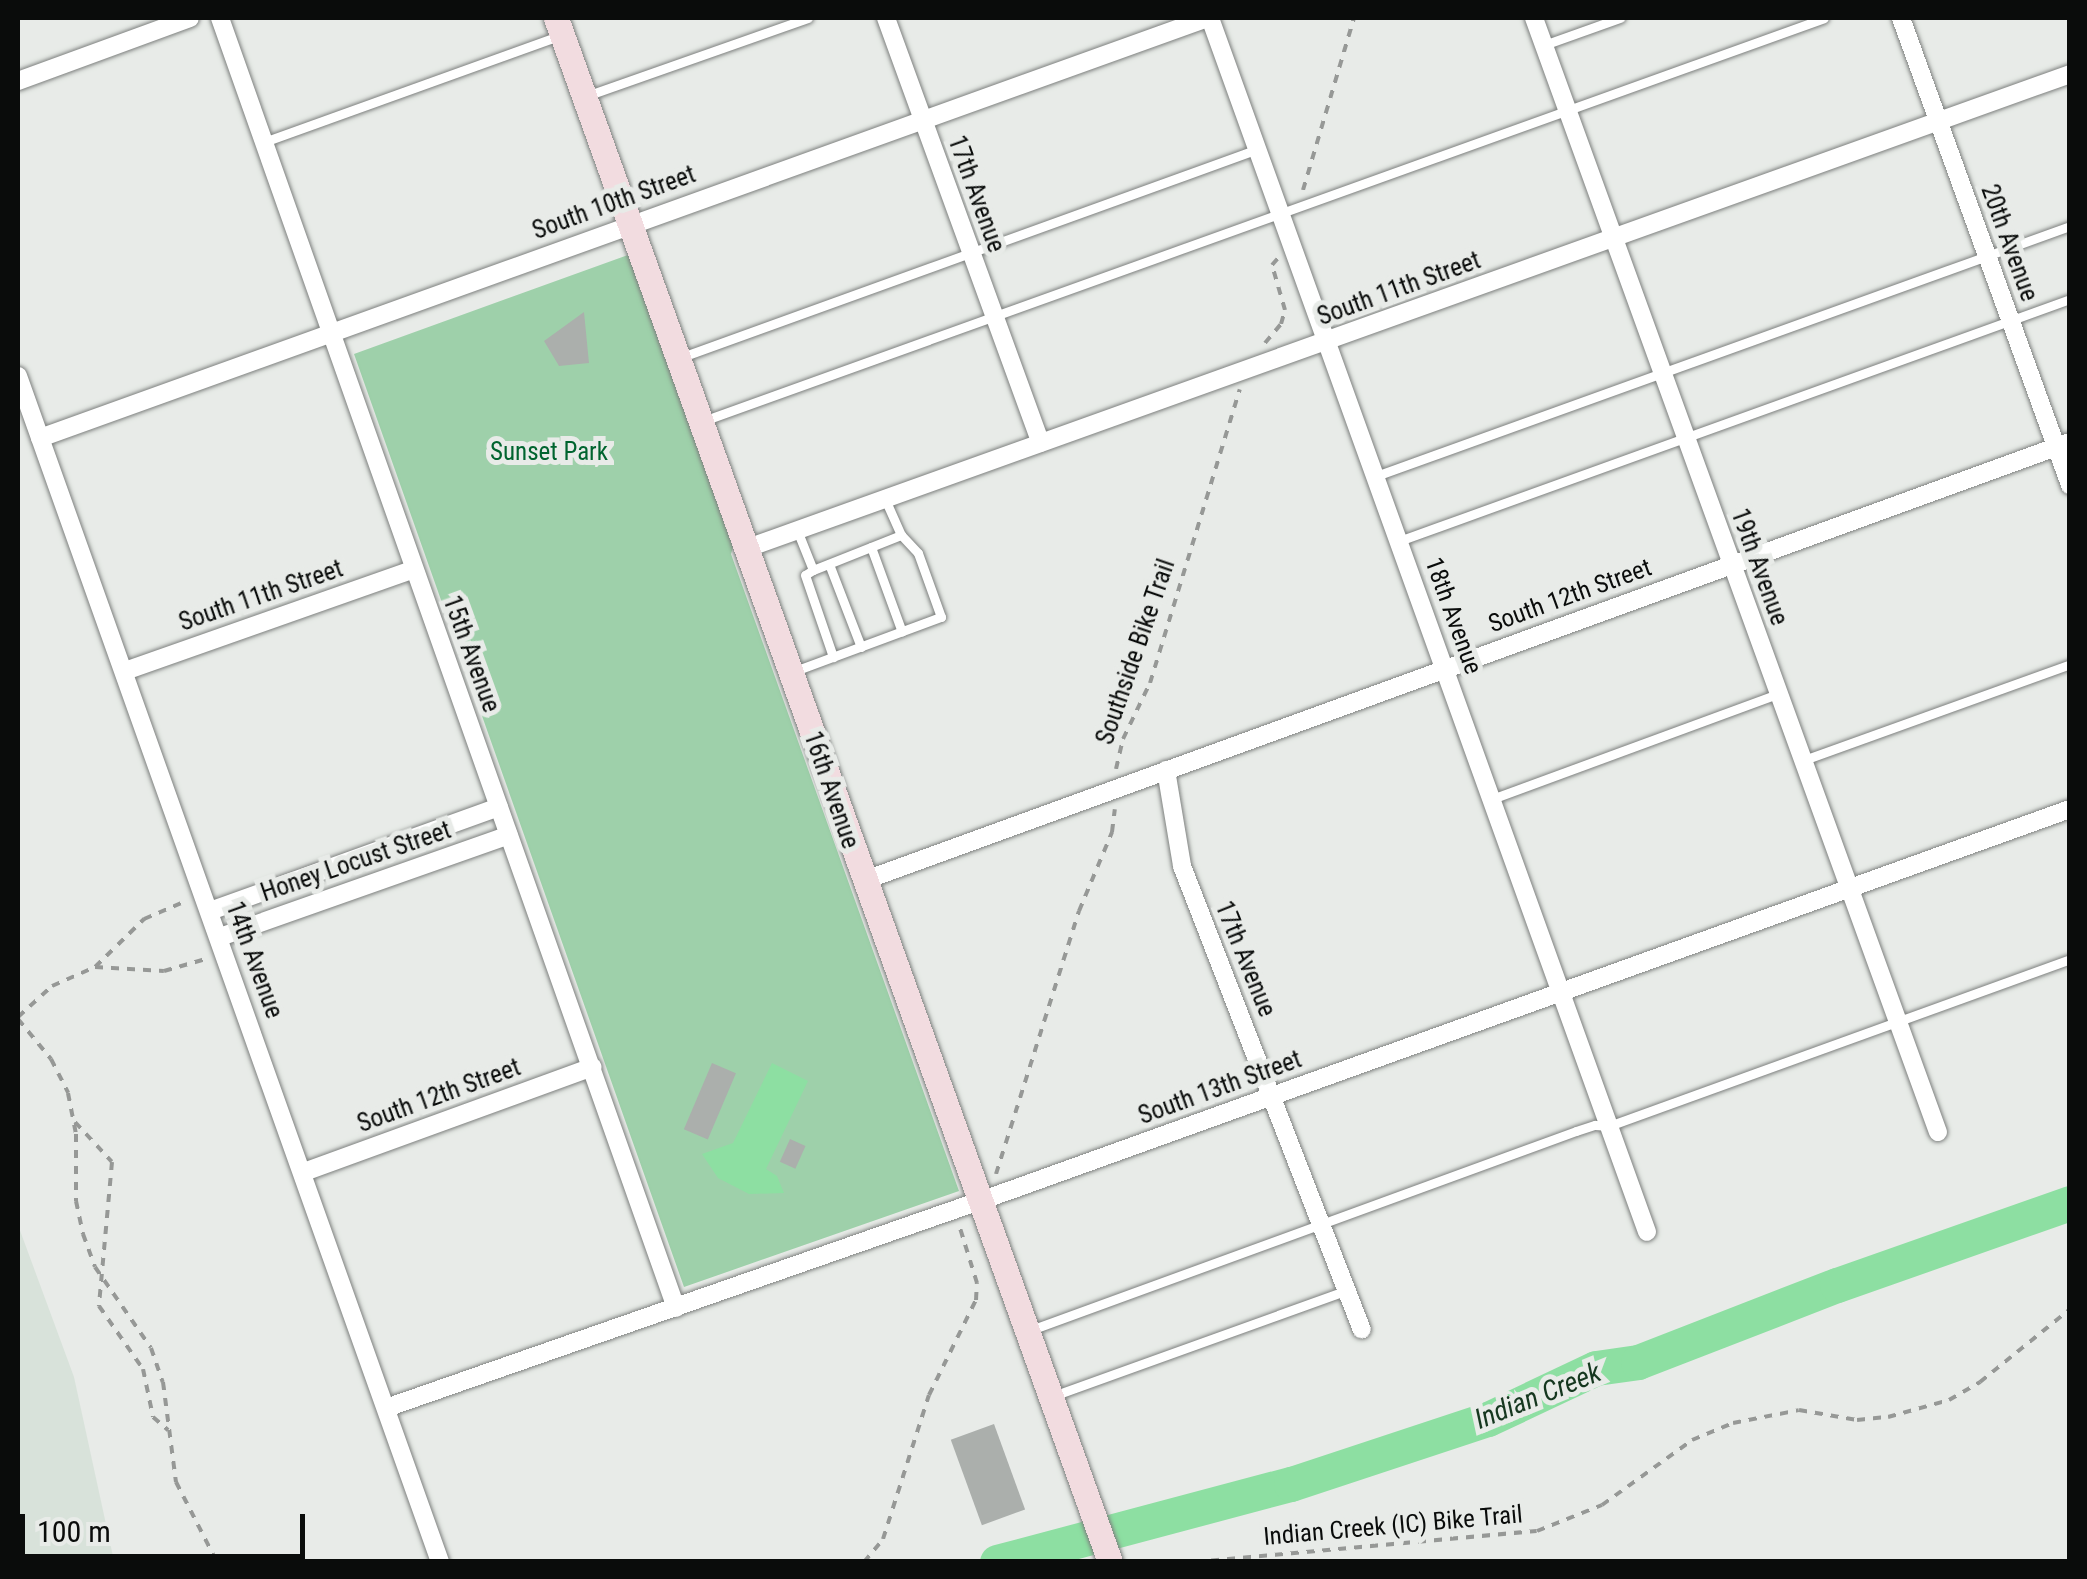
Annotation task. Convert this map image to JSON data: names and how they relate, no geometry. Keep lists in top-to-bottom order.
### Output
{
  "streets": {
    "street": [
      "17th Avenue",
      "South 10th Street",
      "20th Avenue",
      "South 11th Street",
      "19th Avenue",
      "South 12th Street",
      "18th Avenue",
      "15th Avenue",
      "16th Avenue",
      "Honey Locust Street",
      "14th Avenue",
      "South 13th Street"
    ],
    "path": ["Southside Bike Trail", "Indian Creek (IC) Bike Trail"]
  },
  "crossings": [
    ["17th Avenue", "South 10th Street"],
    ["17th Avenue", "South 11th Street"],
    ["17th Avenue", "South 12th Street"],
    ["17th Avenue", "South 13th Street"],
    ["South 10th Street", "18th Avenue"],
    ["South 10th Street", "15th Avenue"],
    ["South 10th Street", "16th Avenue"],
    ["South 10th Street", "14th Avenue"],
    ["20th Avenue", "South 11th Street"],
    ["20th Avenue", "South 12th Street"],
    ["South 11th Street", "19th Avenue"],
    ["South 11th Street", "18th Avenue"],
    ["South 11th Street", "Southside Bike Trail"],
    ["South 11th Street", "15th Avenue"],
    ["South 11th Street", "16th Avenue"],
    ["South 11th Street", "14th Avenue"],
    ["19th Avenue", "South 12th Street"],
    ["19th Avenue", "South 13th Street"],
    ["South 12th Street", "18th Avenue"],
    ["South 12th Street", "Southside Bike Trail"],
    ["South 12th Street", "15th Avenue"],
    ["South 12th Street", "16th Avenue"],
    ["South 12th Street", "14th Avenue"],
    ["18th Avenue", "South 13th Street"],
    ["15th Avenue", "Honey Locust Street"],
    ["15th Avenue", "South 13th Street"],
    ["16th Avenue", "South 13th Street"],
    ["Honey Locust Street", "14th Avenue"],
    ["14th Avenue", "South 13th Street"]
  ],
  "water": ["Indian Creek"],
  "parks": ["Sunset Park"],
  "scale_bar": "100 m"
}
